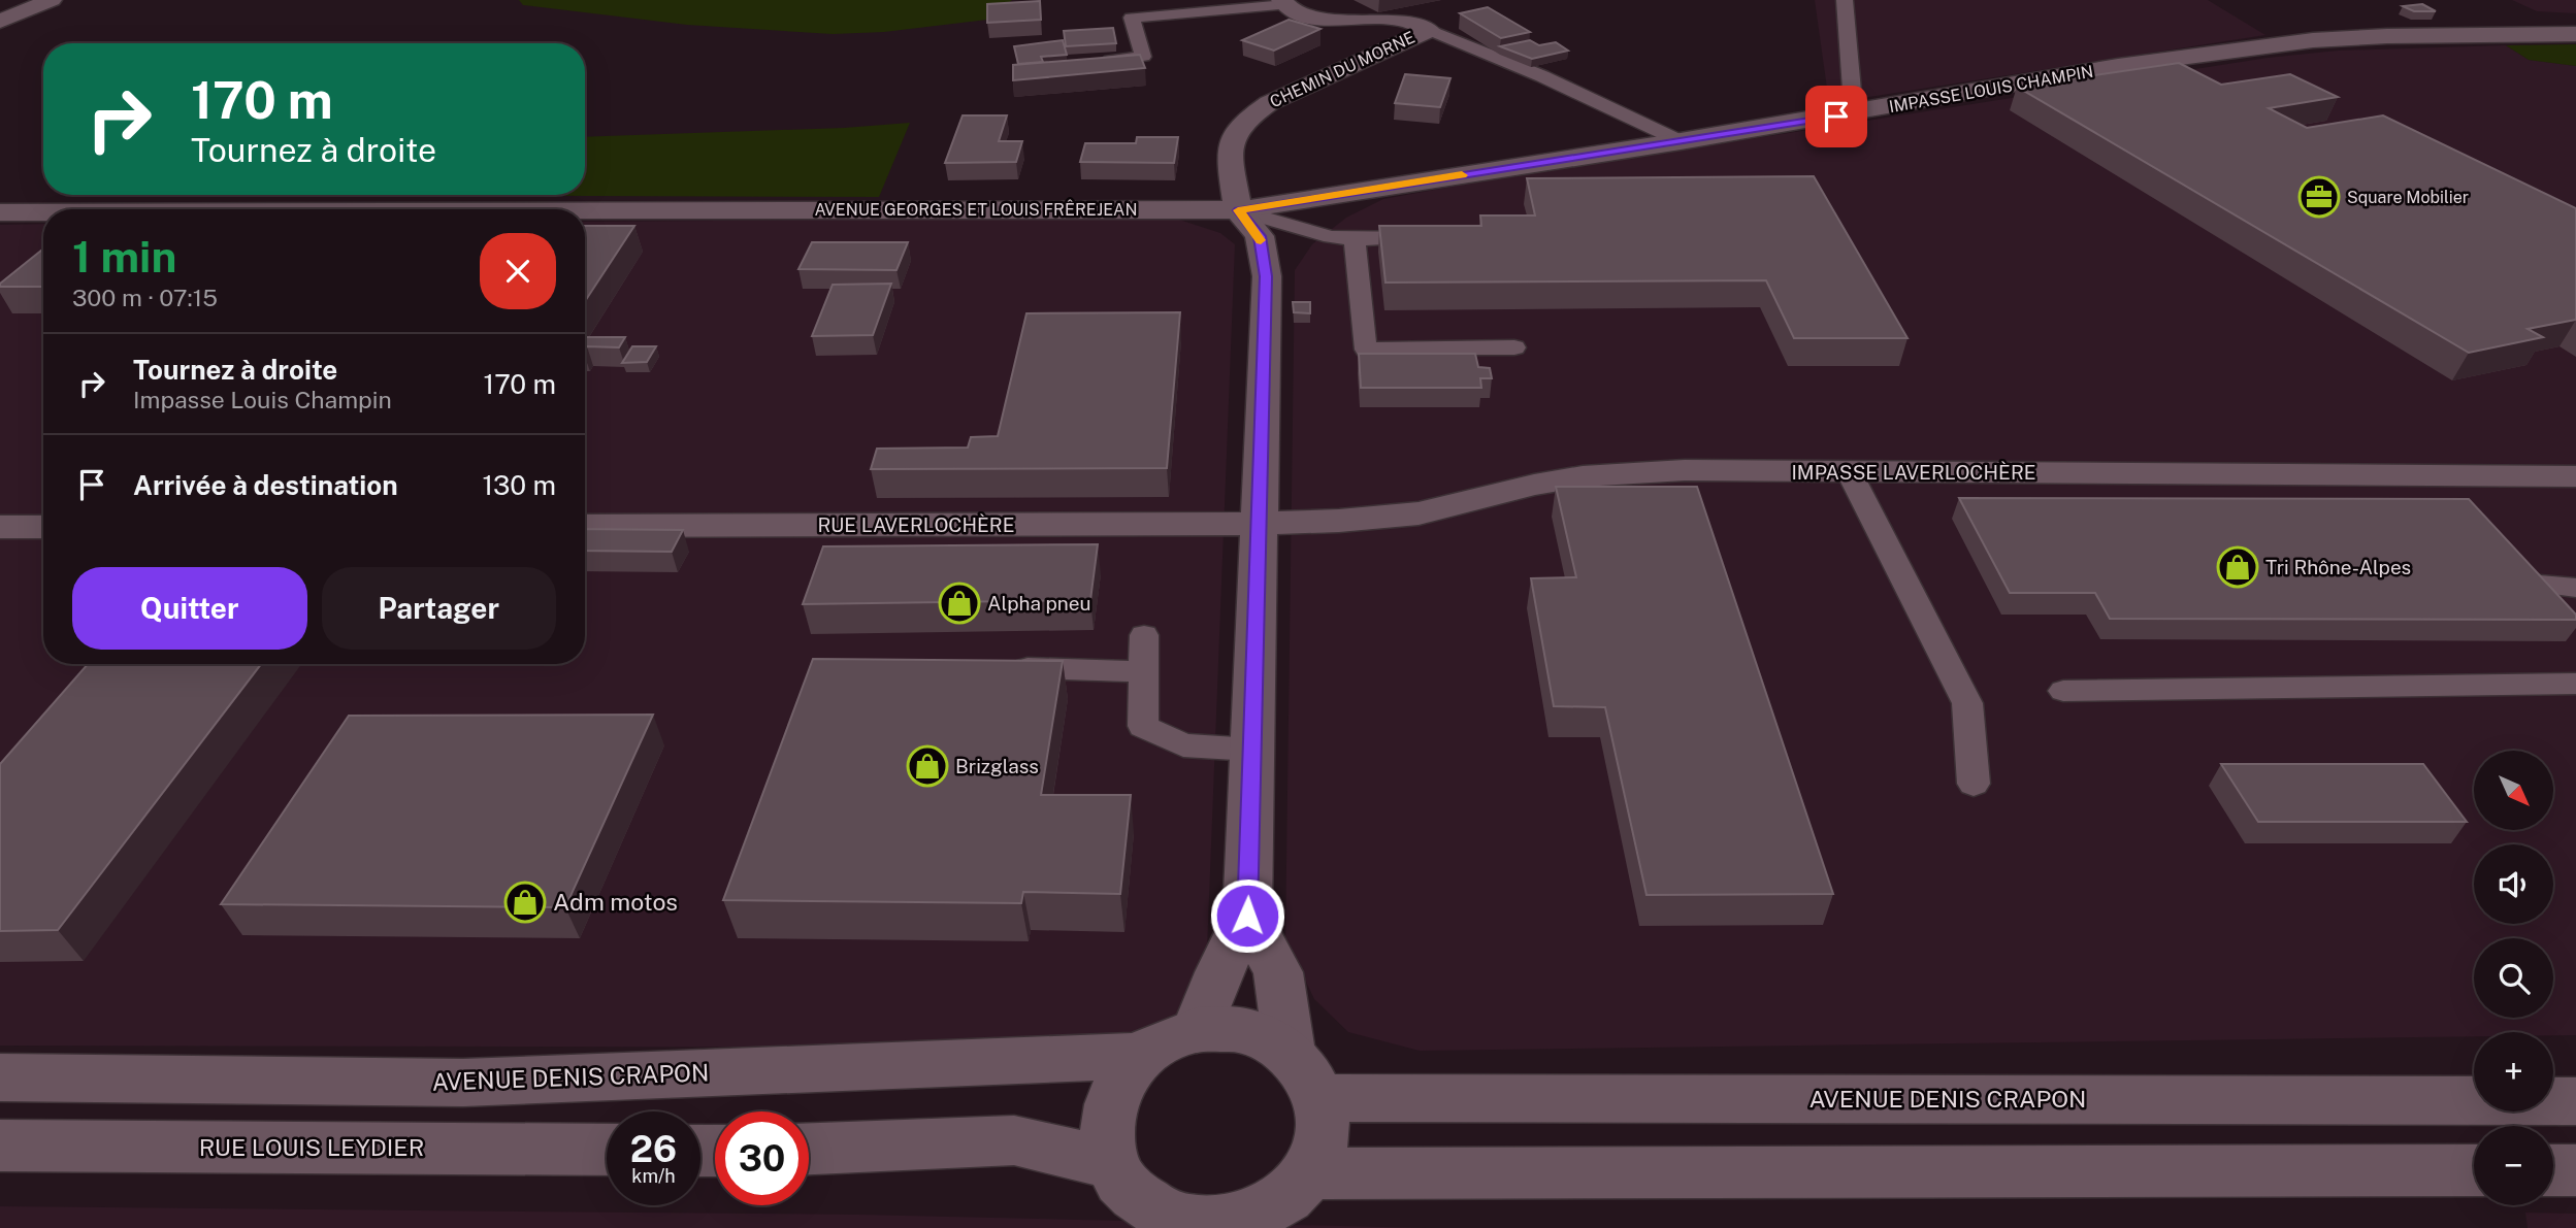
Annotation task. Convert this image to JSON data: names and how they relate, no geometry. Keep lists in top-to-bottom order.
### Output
{
  "streets": {
    "street": [
      "CHEMIN DU MORNE",
      "IMPASSE LOUIS CHAMPIN",
      "AVENUE GEORGES ET LOUIS FRÊREJEAN",
      "IMPASSE LAVERLOCHÈRE",
      "RUE LAVERLOCHÈRE",
      "AVENUE DENIS CRAPON",
      "RUE LOUIS LEYDIER"
    ]
  },
  "crossings": [
    ["CHEMIN DU MORNE", "IMPASSE LOUIS CHAMPIN"],
    ["CHEMIN DU MORNE", "AVENUE GEORGES ET LOUIS FRÊREJEAN"],
    ["IMPASSE LOUIS CHAMPIN", "AVENUE GEORGES ET LOUIS FRÊREJEAN"],
    ["IMPASSE LAVERLOCHÈRE", "RUE LAVERLOCHÈRE"]
  ],
  "places": {
    "office": ["Square Mobilier"],
    "shop": [
      "Tri Rhône-Alpes",
      "Alpha pneu",
      "Brizglass",
      "Adm motos"
    ]
  },
  "north": "bottom right",
  "page": {
    "turn": ["170 m", "Tournez à droite"],
    "heading": ["1 min", "300 m · 07:15"],
    "list": [
      {
        "name": "Tournez à droite",
        "note": "Impasse Louis Champin",
        "value": "170 m"
      },
      {
        "name": "Arrivée à destination",
        "value": "130 m"
      }
    ],
    "buttons": ["Quitter", "Partager"],
    "map_buttons": ["+", "−"],
    "speed": "26 km/h",
    "limit": "30"
  }
}
